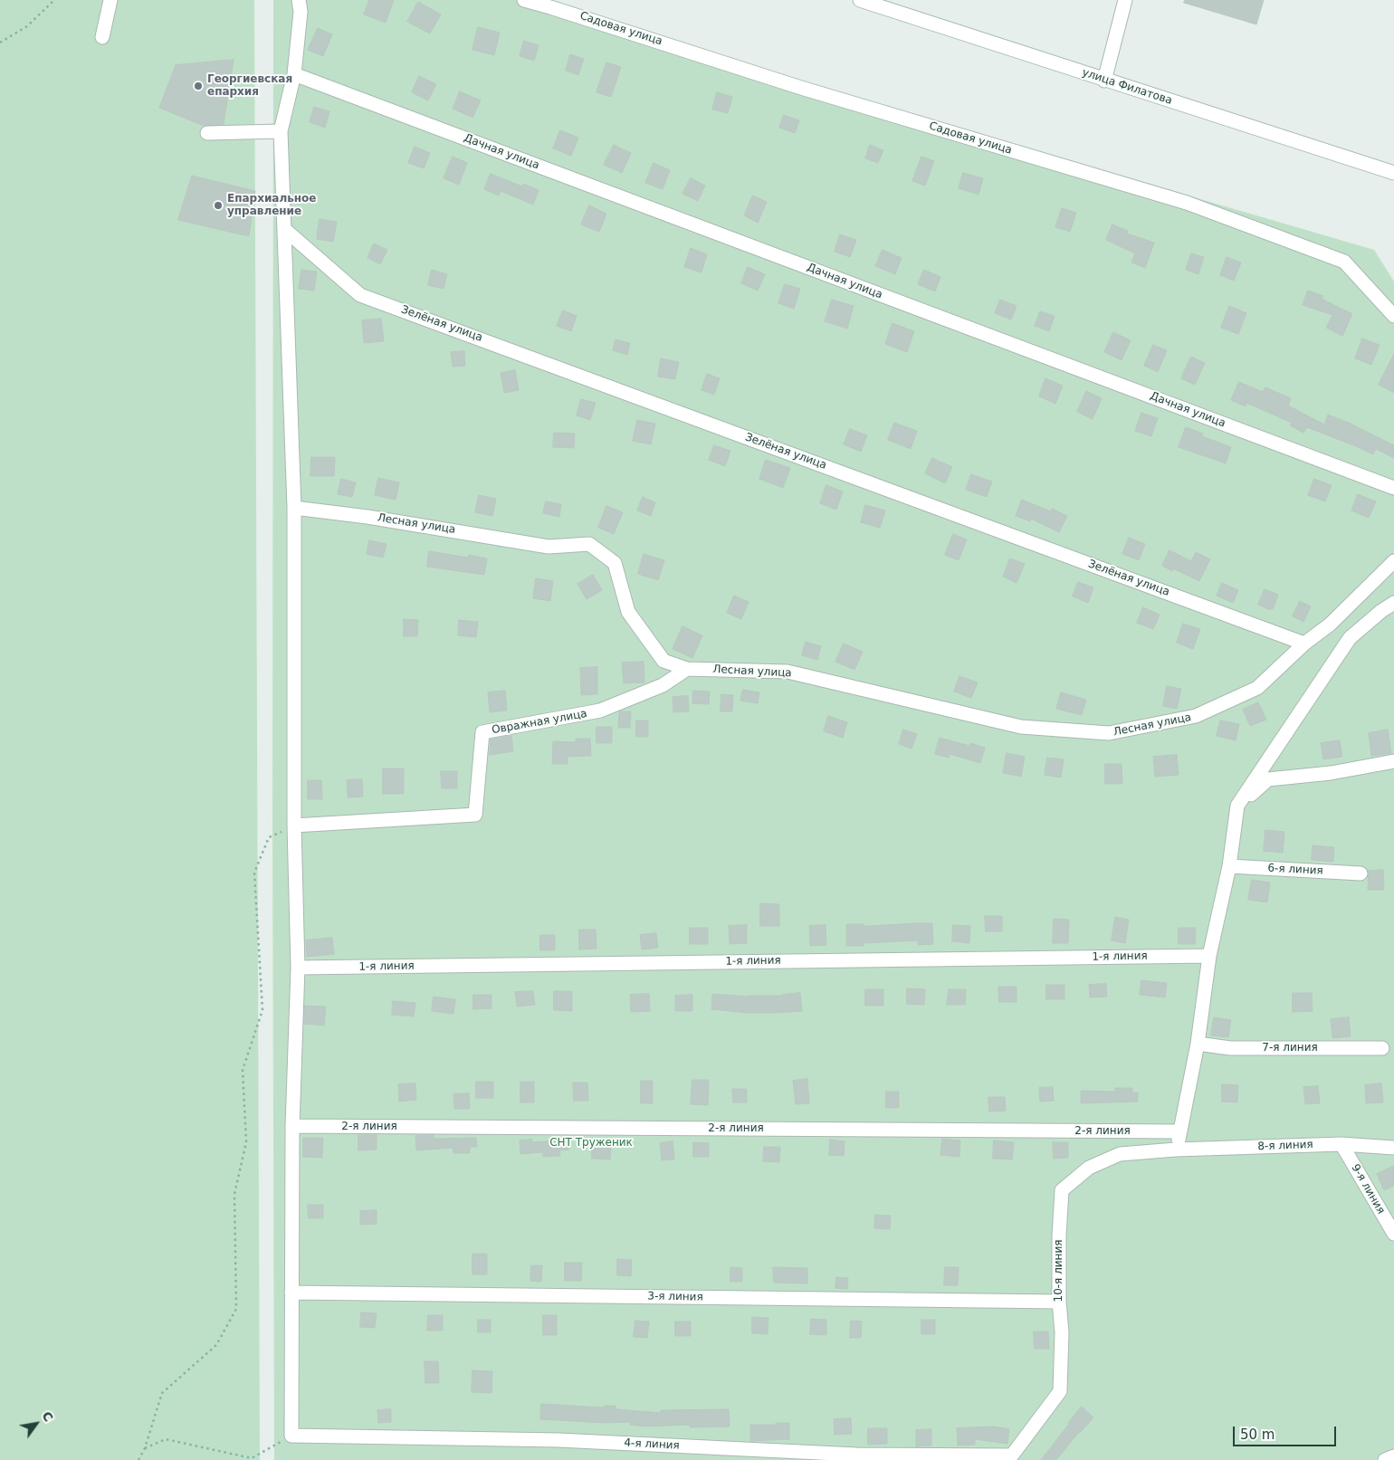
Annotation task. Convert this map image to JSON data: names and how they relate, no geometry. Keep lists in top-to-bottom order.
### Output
{
  "streets": {
    "street": [
      "Садовая улица",
      "улица Филатова",
      "Дачная улица",
      "Зелёная улица",
      "Лесная улица",
      "Овражная улица",
      "6-я линия",
      "1-я линия",
      "7-я линия",
      "2-я линия",
      "8-я линия",
      "9-я линия",
      "10-я линия",
      "3-я линия",
      "4-я линия"
    ]
  },
  "crossings": [
    ["Зелёная улица", "Лесная улица"],
    ["Лесная улица", "Овражная улица"],
    ["8-я линия", "9-я линия"],
    ["8-я линия", "10-я линия"],
    ["10-я линия", "3-я линия"],
    ["10-я линия", "4-я линия"]
  ],
  "parks": ["СНТ Труженик"],
  "places": ["Георгиевская епархия", "Епархиальное управление"],
  "scale_bar": "50 m",
  "north": "top right"
}
